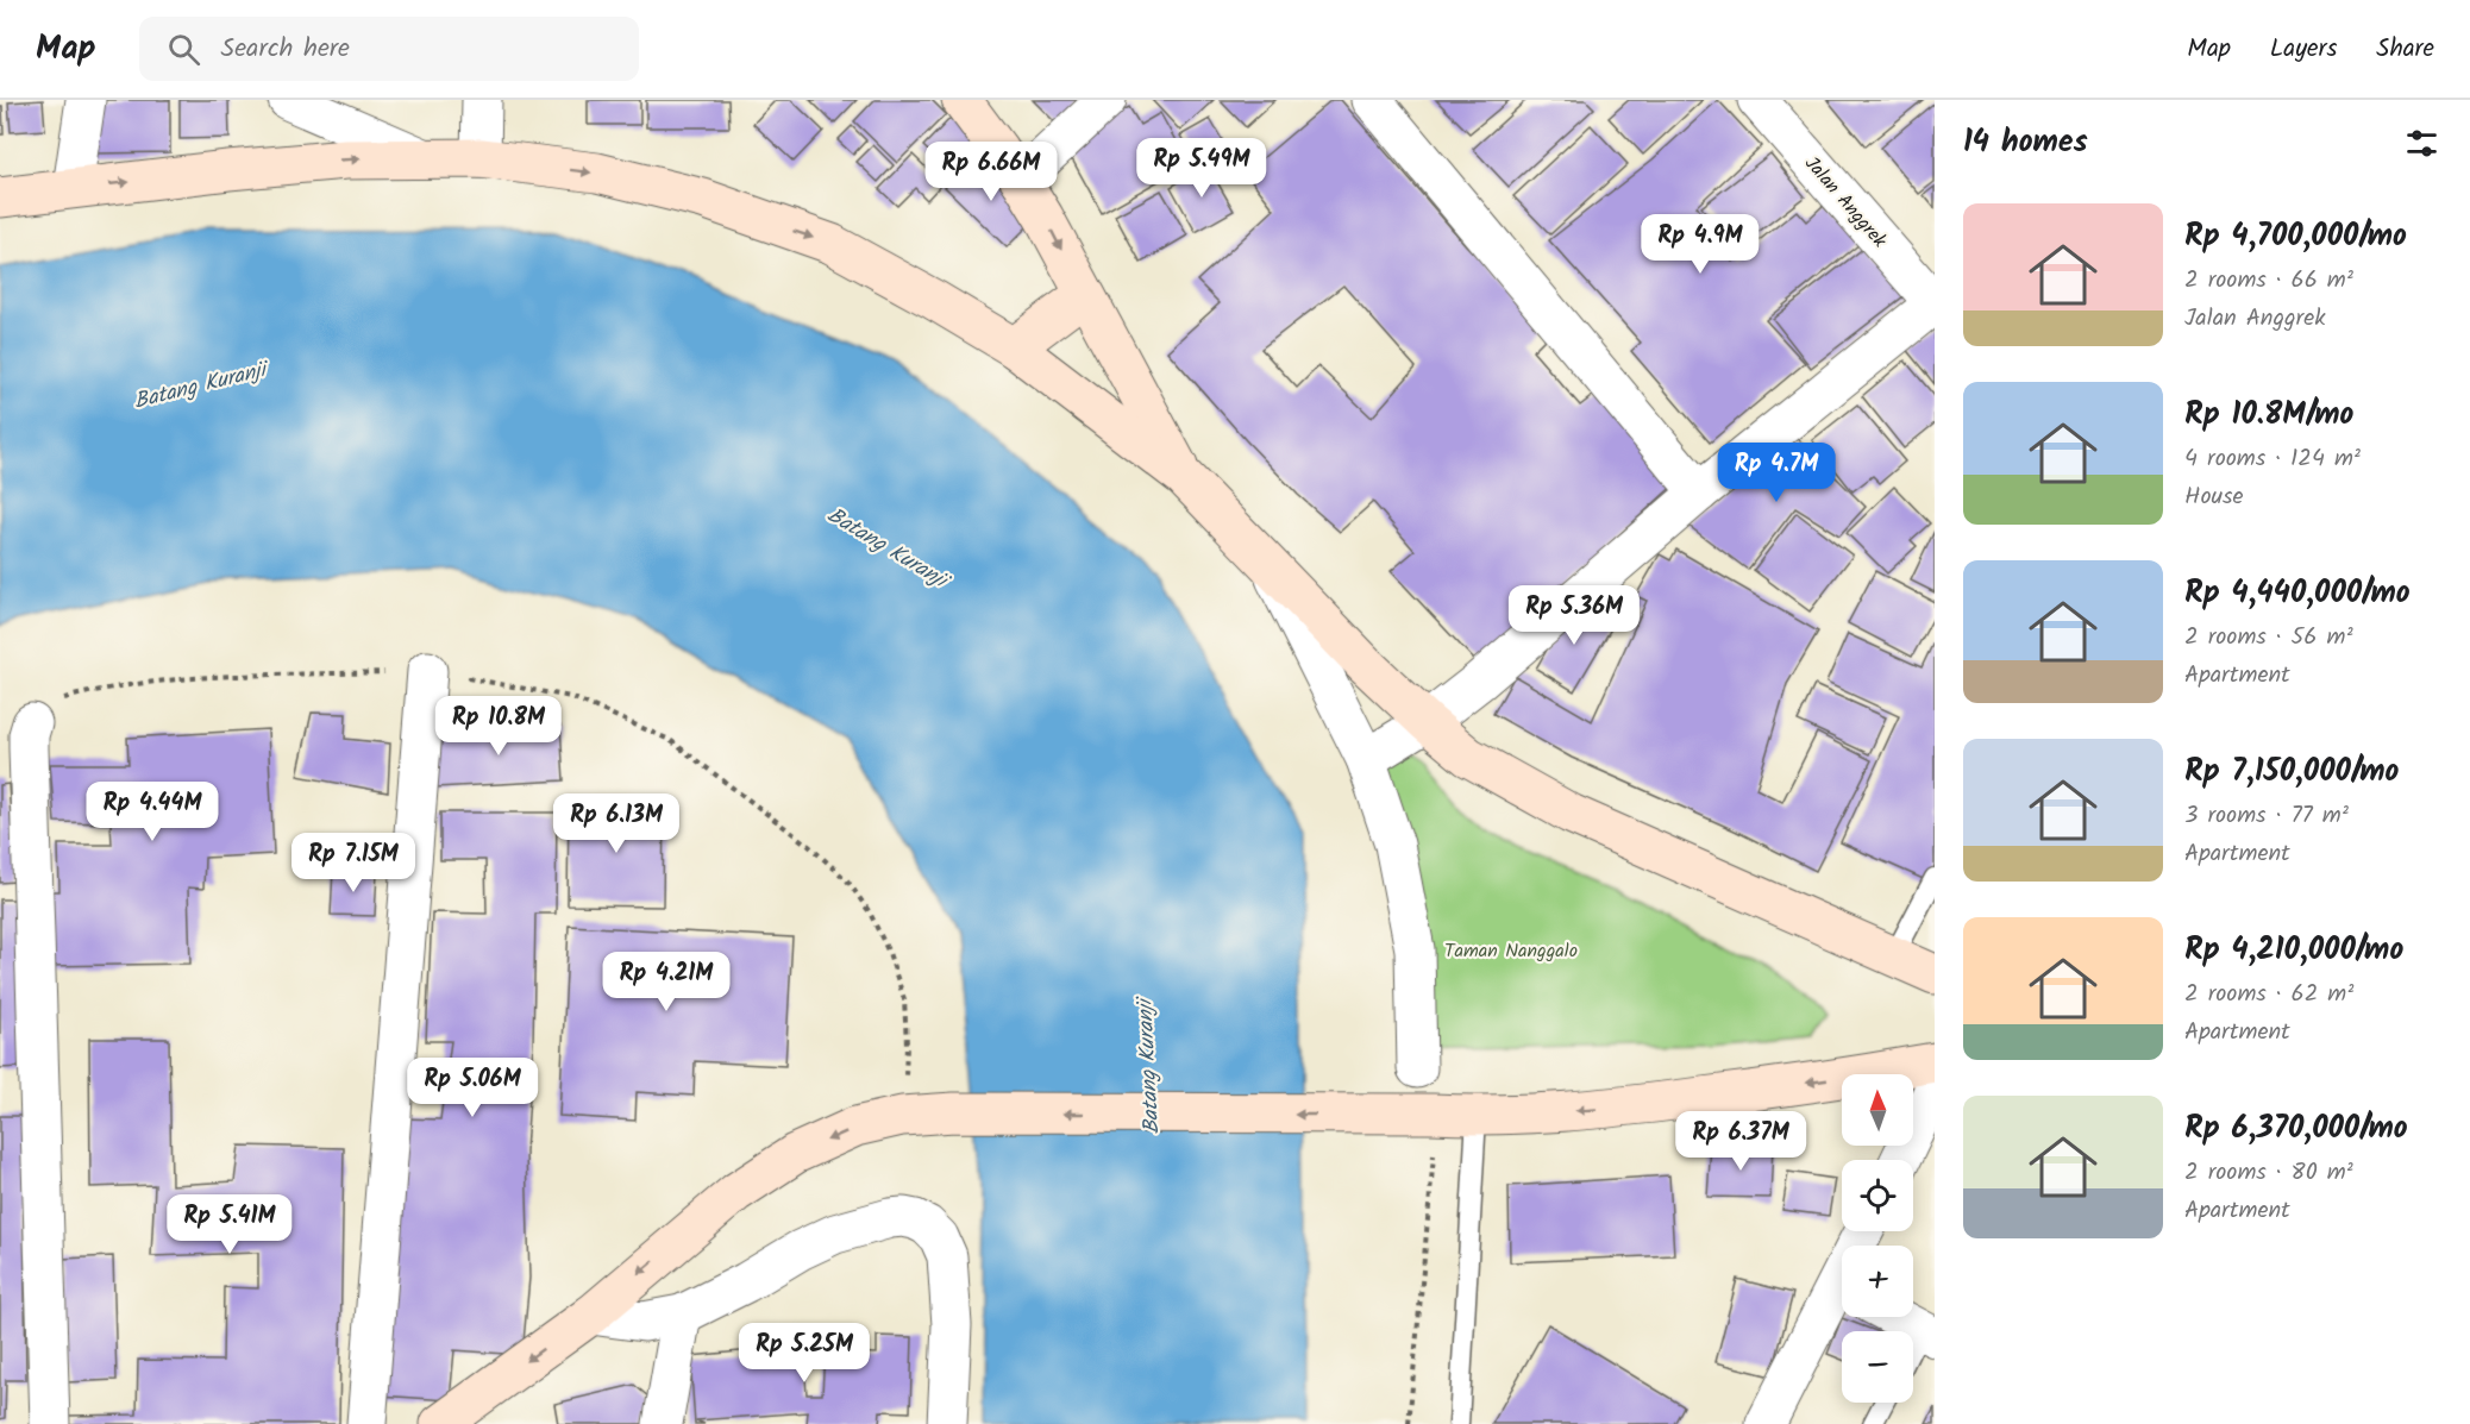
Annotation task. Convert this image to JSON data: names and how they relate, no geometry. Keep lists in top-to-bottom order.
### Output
{
  "streets": {
    "street": ["Jalan Anggrek"]
  },
  "water": ["Batang Kuranji"],
  "parks": ["Taman Nanggalo"],
  "north": "top",
  "page": {
    "header": "Map",
    "search": "Search here",
    "nav": ["Map", "Layers", "Share"],
    "heading": "14 homes",
    "price": [
      "Rp 5.49M",
      "Rp 6.66M",
      "Rp 4.9M",
      "Rp 4.7M",
      "Rp 5.36M",
      "Rp 10.8M",
      "Rp 4.44M",
      "Rp 6.13M",
      "Rp 7.15M",
      "Rp 4.21M",
      "Rp 5.06M",
      "Rp 6.37M",
      "Rp 5.41M",
      "Rp 5.25M"
    ],
    "list": [
      {
        "name": "Rp 4,700,000/mo",
        "note": "2 rooms · 66 m² · Jalan Anggrek"
      },
      {
        "name": "Rp 10.8M/mo",
        "note": "4 rooms · 124 m² · House"
      },
      {
        "name": "Rp 4,440,000/mo",
        "note": "2 rooms · 56 m² · Apartment"
      },
      {
        "name": "Rp 7,150,000/mo",
        "note": "3 rooms · 77 m² · Apartment"
      },
      {
        "name": "Rp 4,210,000/mo",
        "note": "2 rooms · 62 m² · Apartment"
      },
      {
        "name": "Rp 6,370,000/mo",
        "note": "2 rooms · 80 m² · Apartment"
      }
    ],
    "map_buttons": ["+", "−"]
  }
}
